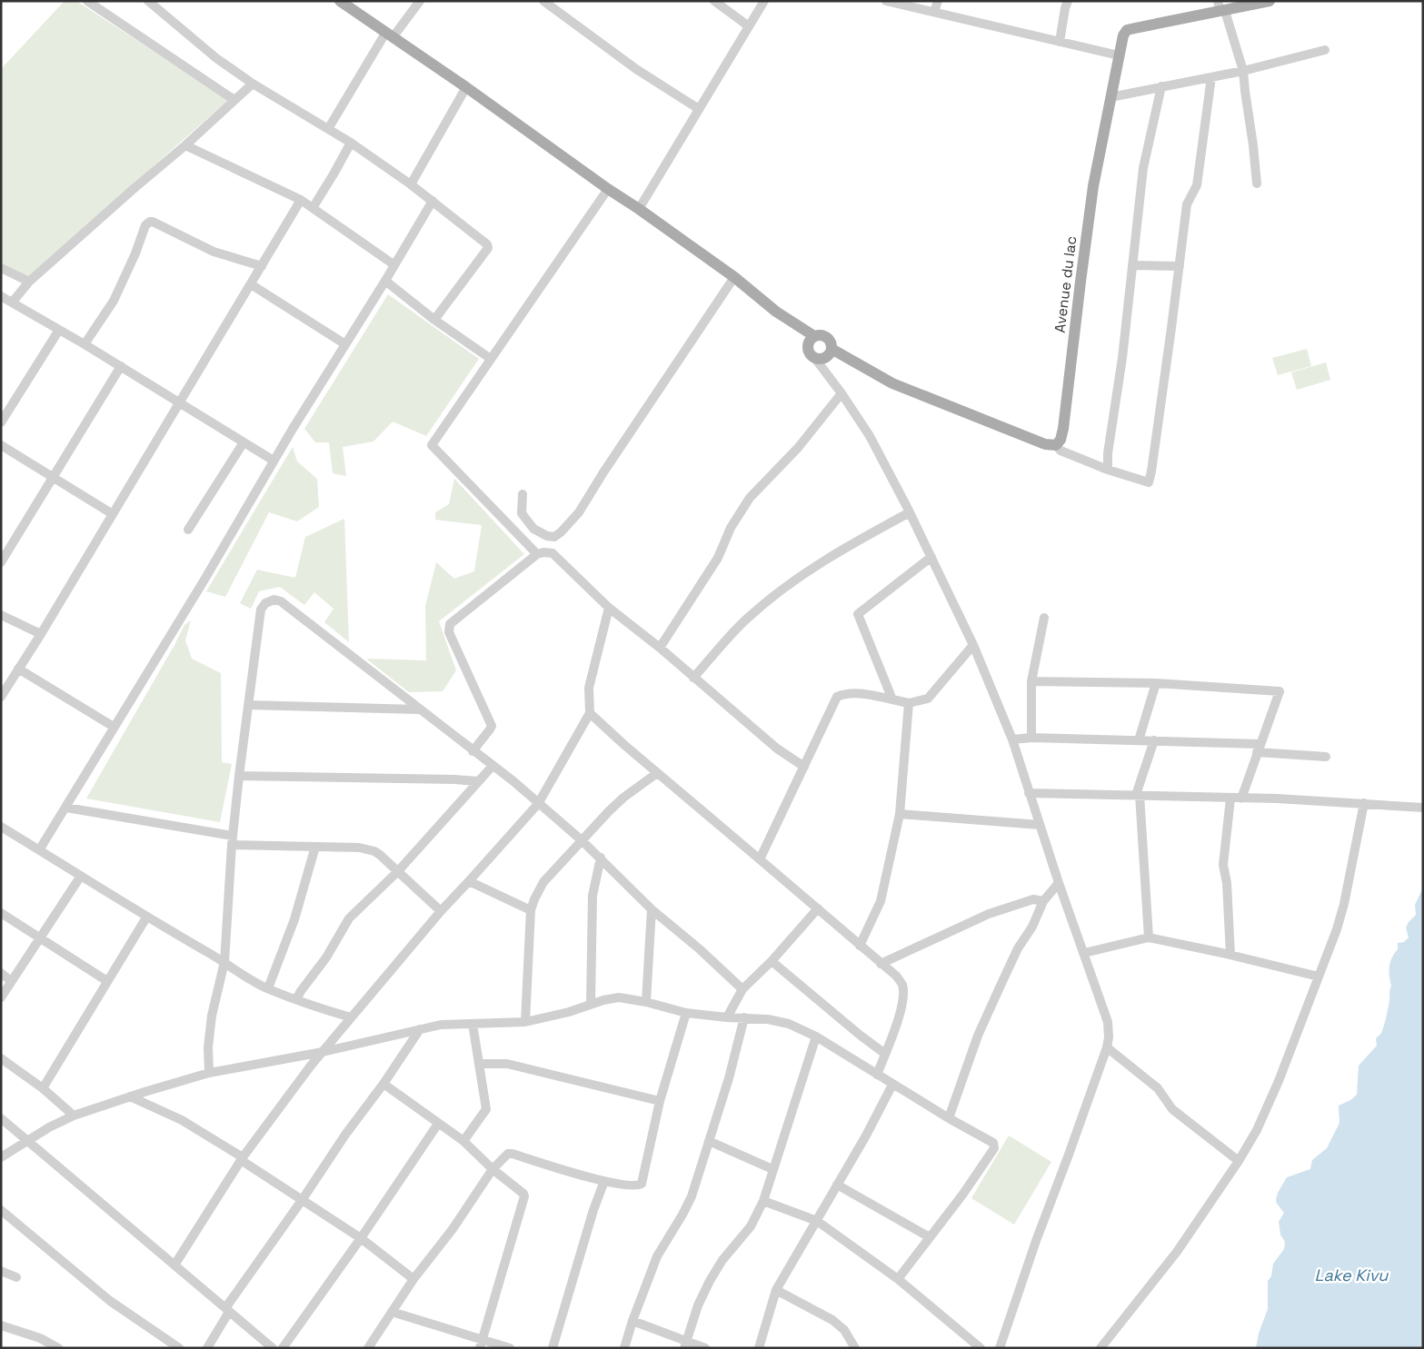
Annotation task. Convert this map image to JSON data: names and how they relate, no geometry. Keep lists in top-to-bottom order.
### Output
{
  "streets": {
    "main road": ["Avenue du lac"]
  },
  "water": ["Lake Kivu"]
}
